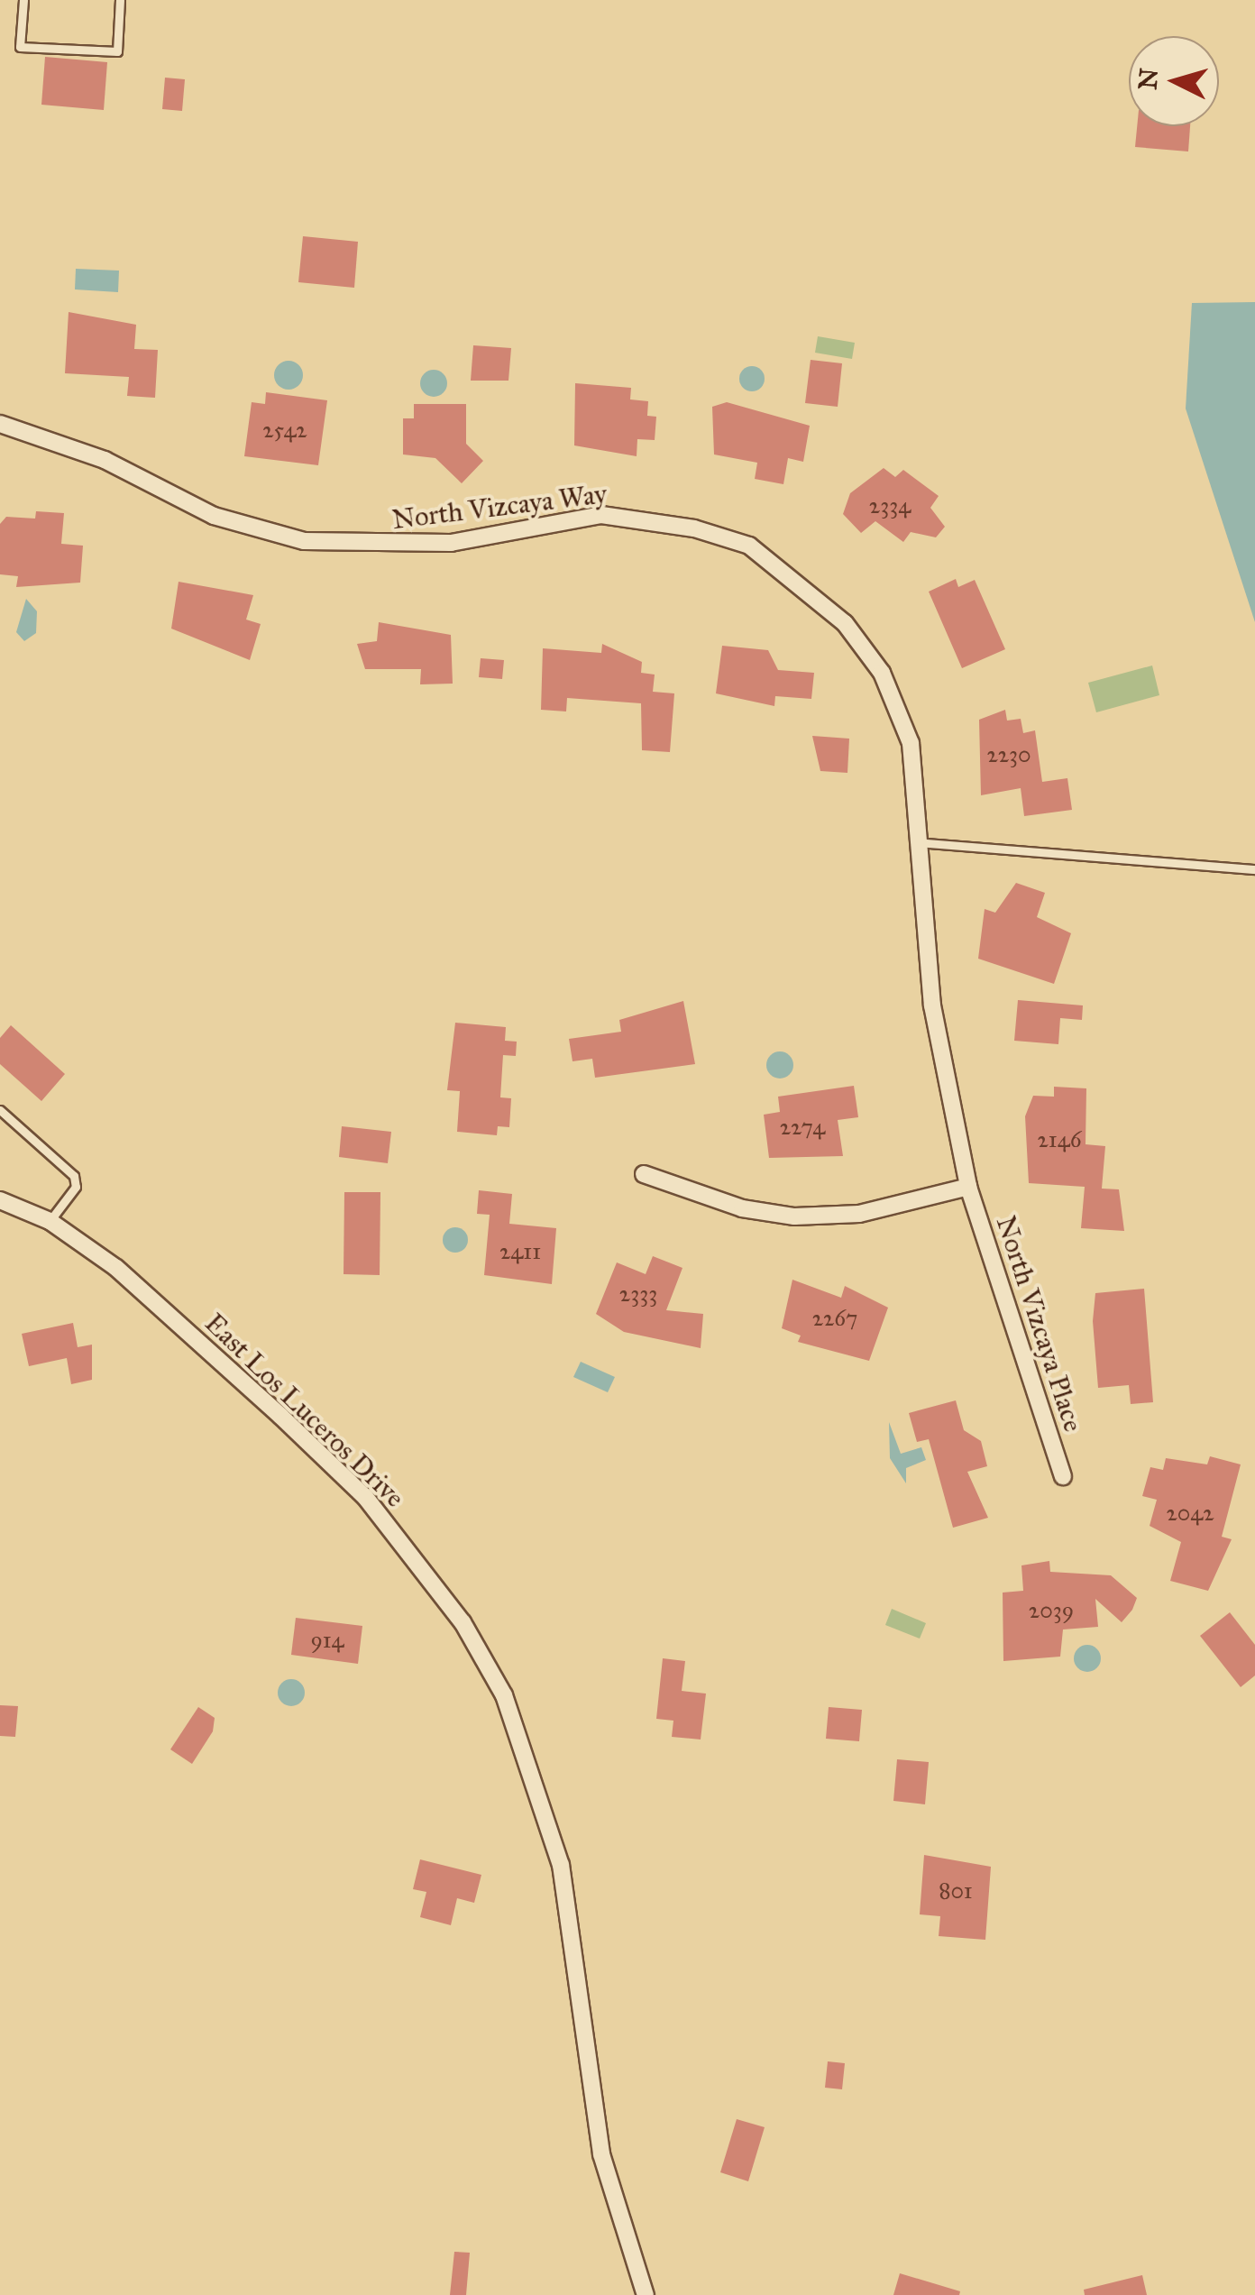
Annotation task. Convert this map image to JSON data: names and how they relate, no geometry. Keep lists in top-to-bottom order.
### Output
{
  "streets": {
    "street": ["North Vizcaya Way", "North Vizcaya Place", "East Los Luceros Drive"]
  },
  "crossings": [
    ["North Vizcaya Way", "North Vizcaya Place"]
  ],
  "house_numbers": [
    "2542",
    "2334",
    "2230",
    "2274",
    "2146",
    "2411",
    "2333",
    "2267",
    "2042",
    "2039",
    "914",
    "801"
  ],
  "north": "left"
}
